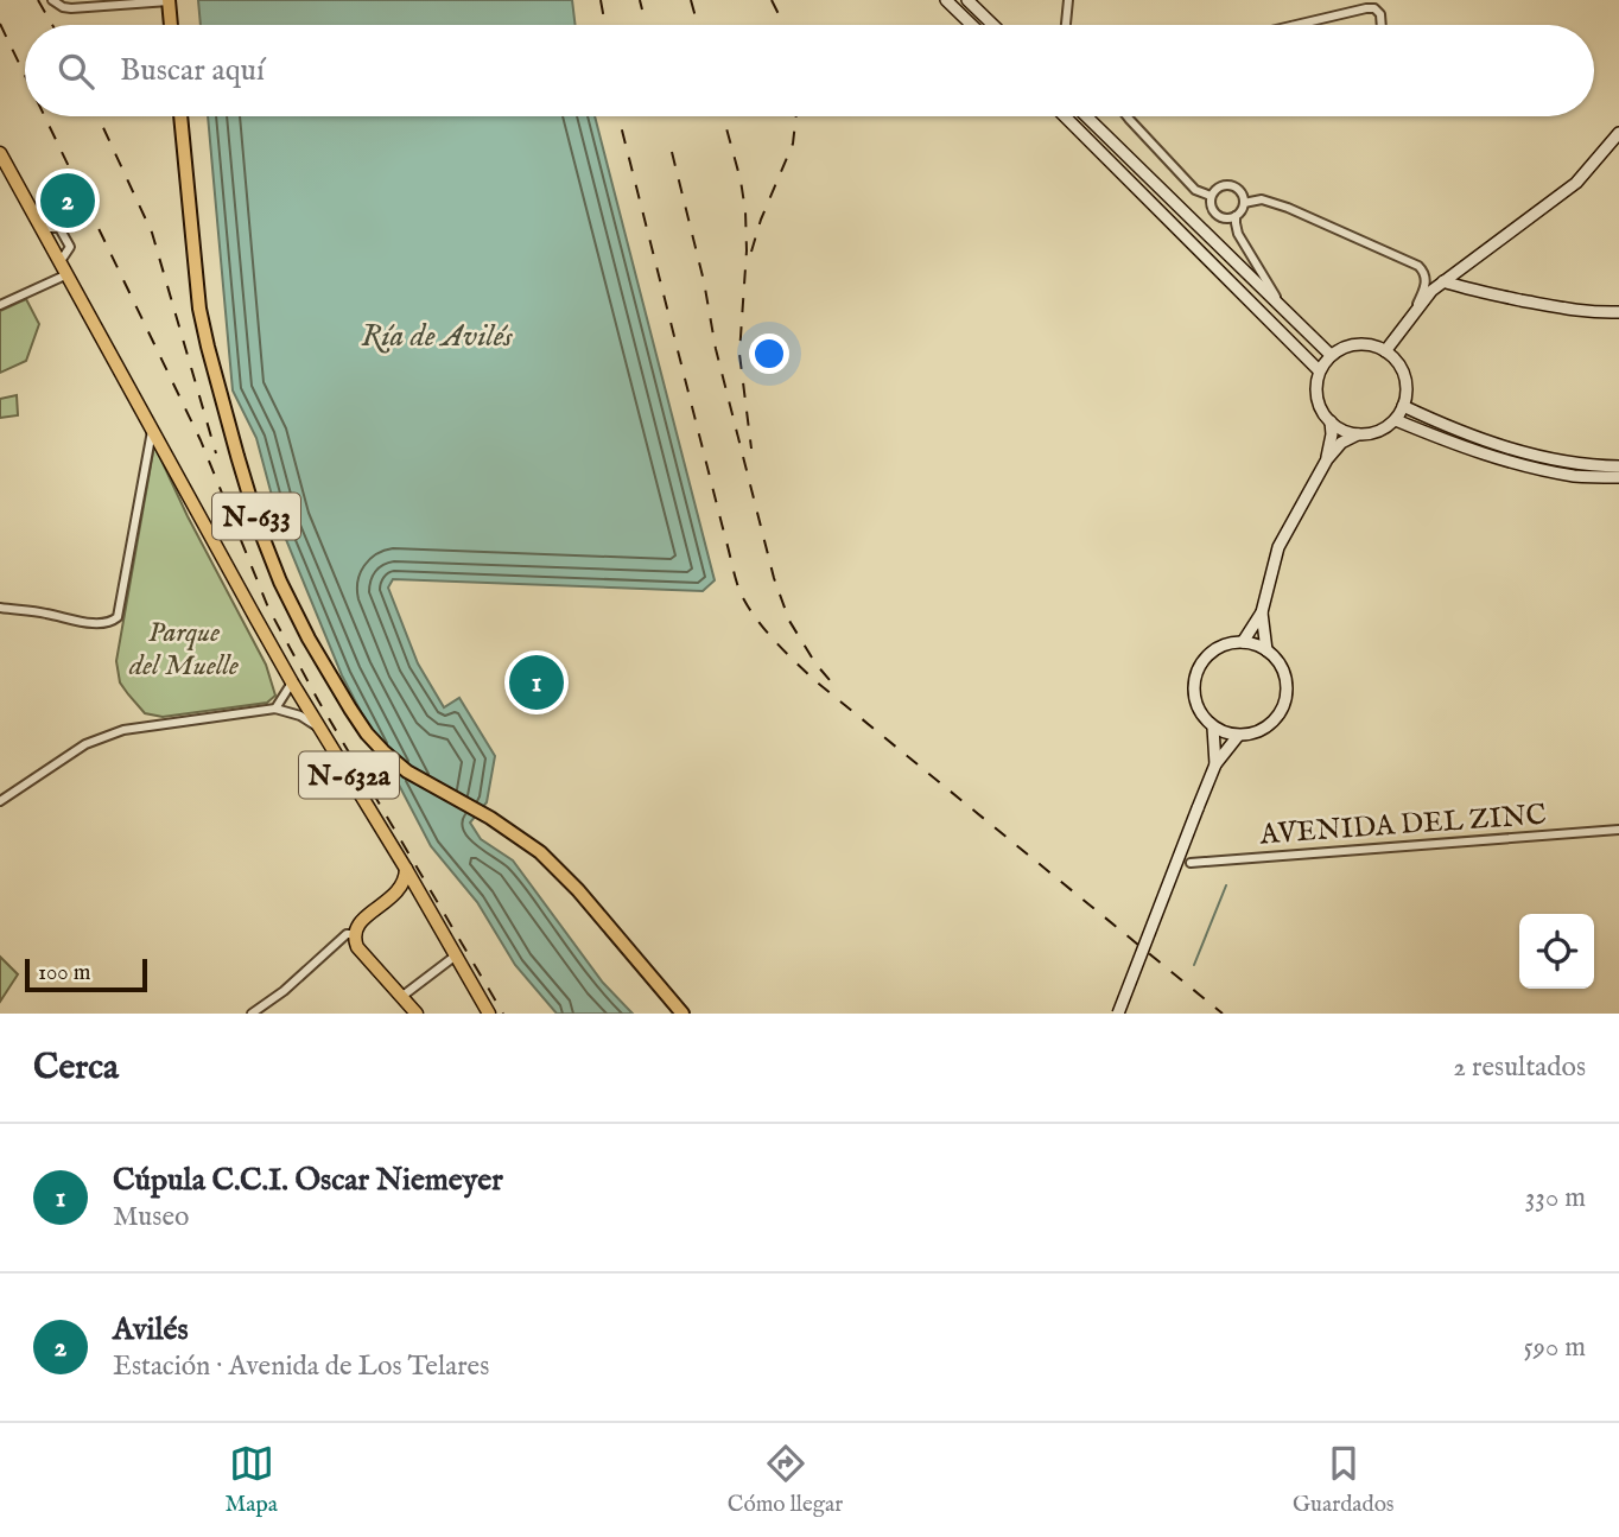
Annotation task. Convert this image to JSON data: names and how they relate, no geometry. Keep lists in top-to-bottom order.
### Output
{
  "streets": {
    "highway": ["N-633"],
    "main road": ["N-632a"],
    "street": ["AVENIDA DEL ZINC"]
  },
  "water": ["Ría de Avilés"],
  "parks": ["Parque del Muelle"],
  "scale_bar": "100 m",
  "page": {
    "search": "Buscar aquí",
    "pins": ["2", "1"],
    "scale": "100 m",
    "heading": ["Cerca", "2 resultados"],
    "list": [
      {
        "mark": "1",
        "name": "Cúpula C.C.I. Oscar Niemeyer",
        "note": "Museo",
        "value": "330 m"
      },
      {
        "mark": "2",
        "name": "Avilés",
        "note": "Estación · Avenida de Los Telares",
        "value": "590 m"
      }
    ],
    "nav": ["Mapa", "Cómo llegar", "Guardados"]
  }
}
